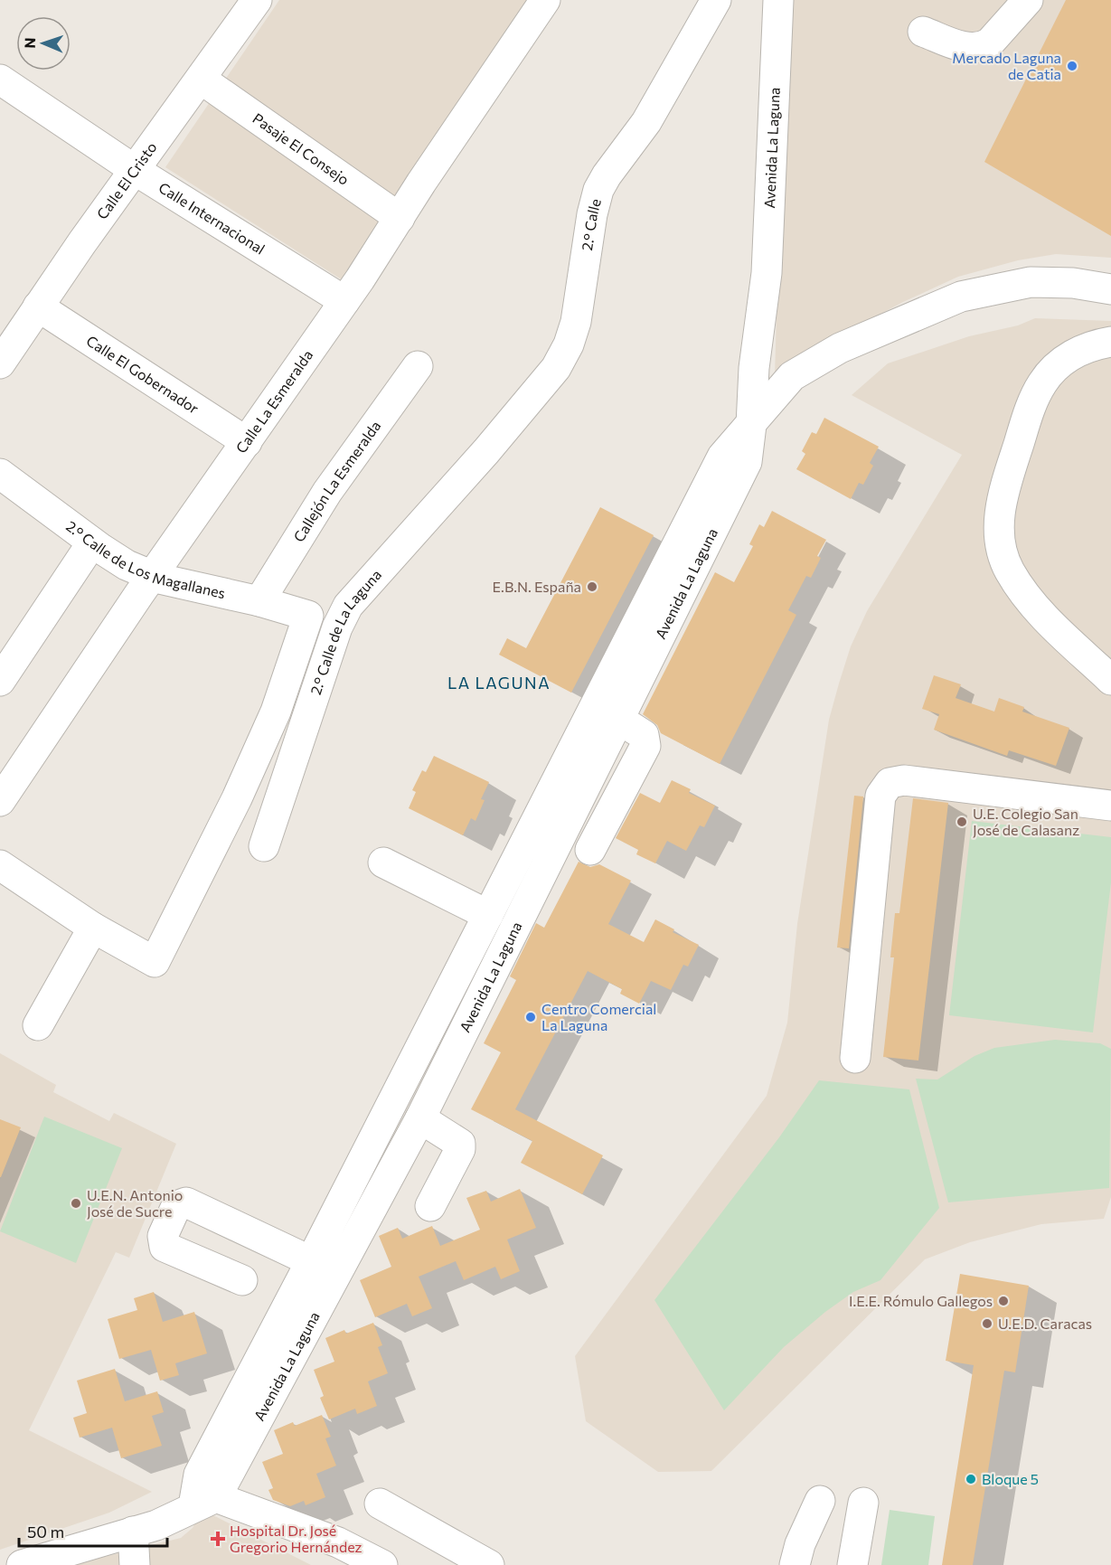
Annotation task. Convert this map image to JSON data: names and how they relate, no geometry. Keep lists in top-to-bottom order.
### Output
{
  "streets": {
    "street": [
      "Avenida La Laguna",
      "Pasaje El Consejo",
      "Calle El Cristo",
      "Calle Internacional",
      "2.° Calle",
      "Calle El Gobernador",
      "Calle La Esmeralda",
      "Callejón La Esmeralda",
      "2.° Calle de Los Magallanes",
      "2.° Calle de La Laguna"
    ]
  },
  "crossings": [
    ["Pasaje El Consejo", "Calle El Cristo"],
    ["Pasaje El Consejo", "Calle La Esmeralda"],
    ["Calle El Cristo", "Calle Internacional"],
    ["Calle El Cristo", "Calle El Gobernador"],
    ["Calle Internacional", "Calle La Esmeralda"],
    ["2.° Calle", "2.° Calle de La Laguna"],
    ["Calle El Gobernador", "Calle La Esmeralda"],
    ["Calle La Esmeralda", "2.° Calle de Los Magallanes"],
    ["Callejón La Esmeralda", "2.° Calle de Los Magallanes"]
  ],
  "districts": ["LA LAGUNA"],
  "places": {
    "other": [
      "Mercado Laguna de Catia",
      "E.B.N. España",
      "U.E. Colegio San José de Calasanz",
      "Centro Comercial La Laguna",
      "U.E.N. Antonio José de Sucre",
      "I.E.E. Rómulo Gallegos",
      "U.E.D. Caracas",
      "Bloque 5"
    ],
    "health": ["Hospital Dr. José Gregorio Hernández"]
  },
  "scale_bar": "50 m",
  "north": "left"
}
